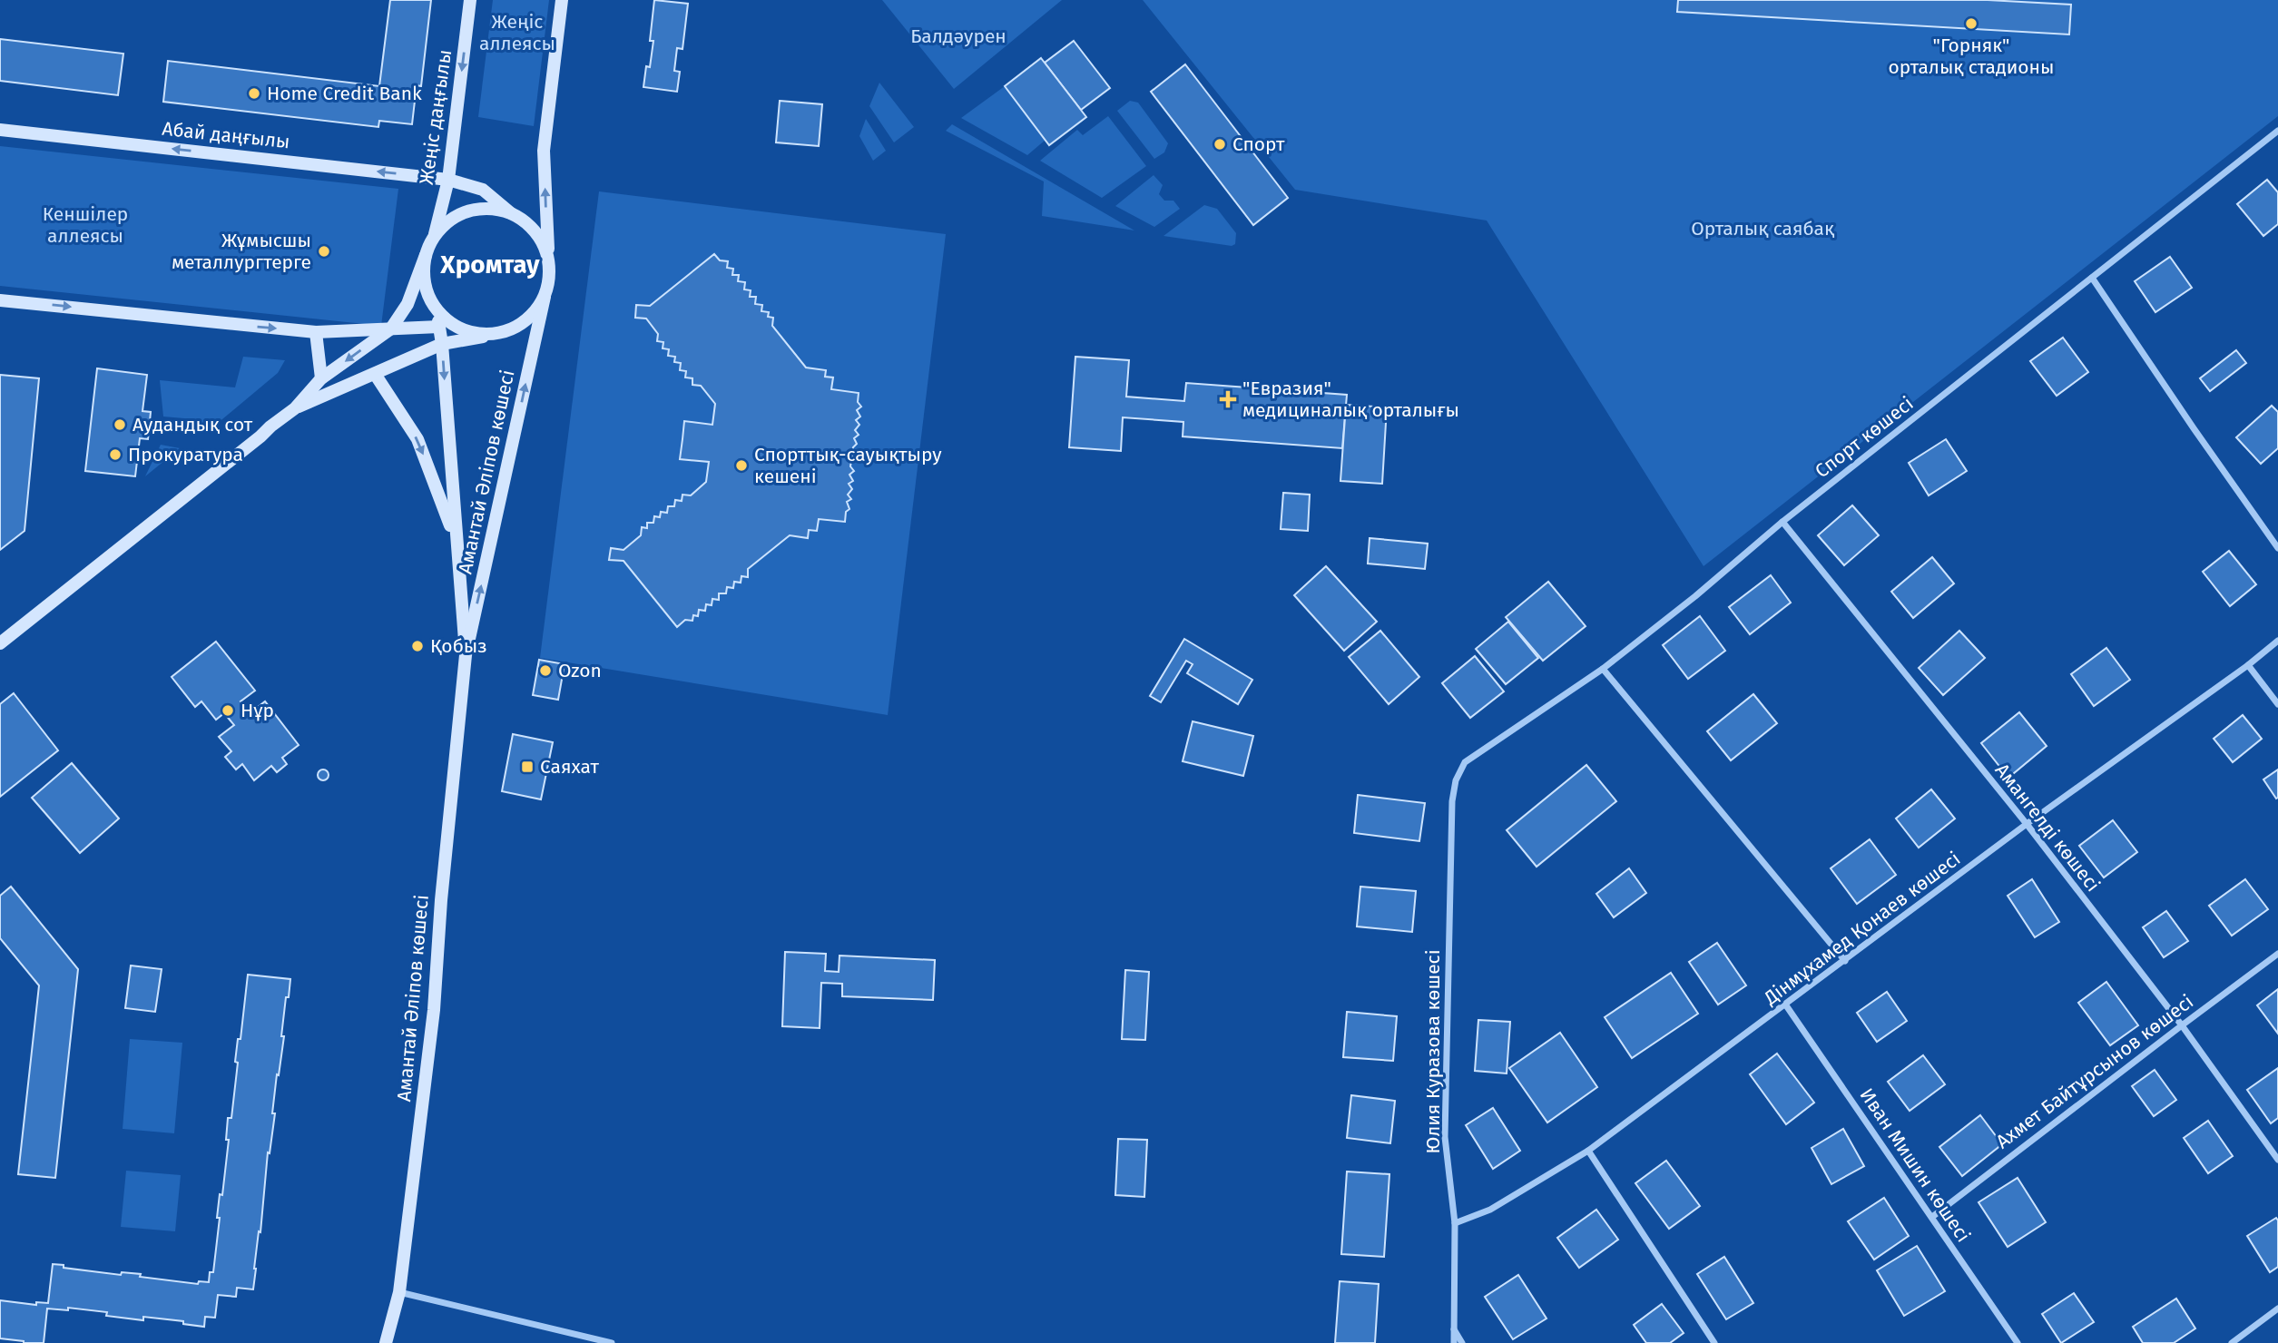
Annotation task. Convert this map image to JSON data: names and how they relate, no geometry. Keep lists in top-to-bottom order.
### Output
{
  "streets": {
    "main road": ["Жеңіс даңғылы", "Абай даңғылы", "Амантай Әліпов көшесі"],
    "street": [
      "Спорт көшесі",
      "Амангелді көшесі",
      "Дінмұхамед Қонаев көшесі",
      "Юлия Куразова көшесі",
      "Ахмет Байтұрсынов көшесі",
      "Иван Мишин көшесі"
    ]
  },
  "crossings": [
    ["Жеңіс даңғылы", "Абай даңғылы"],
    ["Жеңіс даңғылы", "Амантай Әліпов көшесі"],
    ["Абай даңғылы", "Амантай Әліпов көшесі"],
    ["Спорт көшесі", "Амангелді көшесі"],
    ["Спорт көшесі", "Юлия Куразова көшесі"],
    ["Амангелді көшесі", "Дінмұхамед Қонаев көшесі"],
    ["Амангелді көшесі", "Ахмет Байтұрсынов көшесі"],
    ["Дінмұхамед Қонаев көшесі", "Юлия Куразова көшесі"],
    ["Дінмұхамед Қонаев көшесі", "Иван Мишин көшесі"],
    ["Ахмет Байтұрсынов көшесі", "Иван Мишин көшесі"]
  ],
  "one_way": ["Абай даңғылы"],
  "districts": ["Хромтау"],
  "parks": [
    "Жеңіс аллеясы",
    "Балдәурен",
    "Кеншілер аллеясы",
    "Орталық саябақ"
  ],
  "places": {
    "other": [
      "\"Горняк\" орталық стадионы",
      "Home Credit Bank",
      "Спорт",
      "Жұмысшы металлургтерге",
      "Аудандық сот",
      "Прокуратура",
      "Спорттық-сауықтыру кешені",
      "Қобыз",
      "Ozon",
      "Нұр"
    ],
    "health": ["\"Евразия\" медициналық орталығы"],
    "transit": ["Саяхат"]
  }
}
